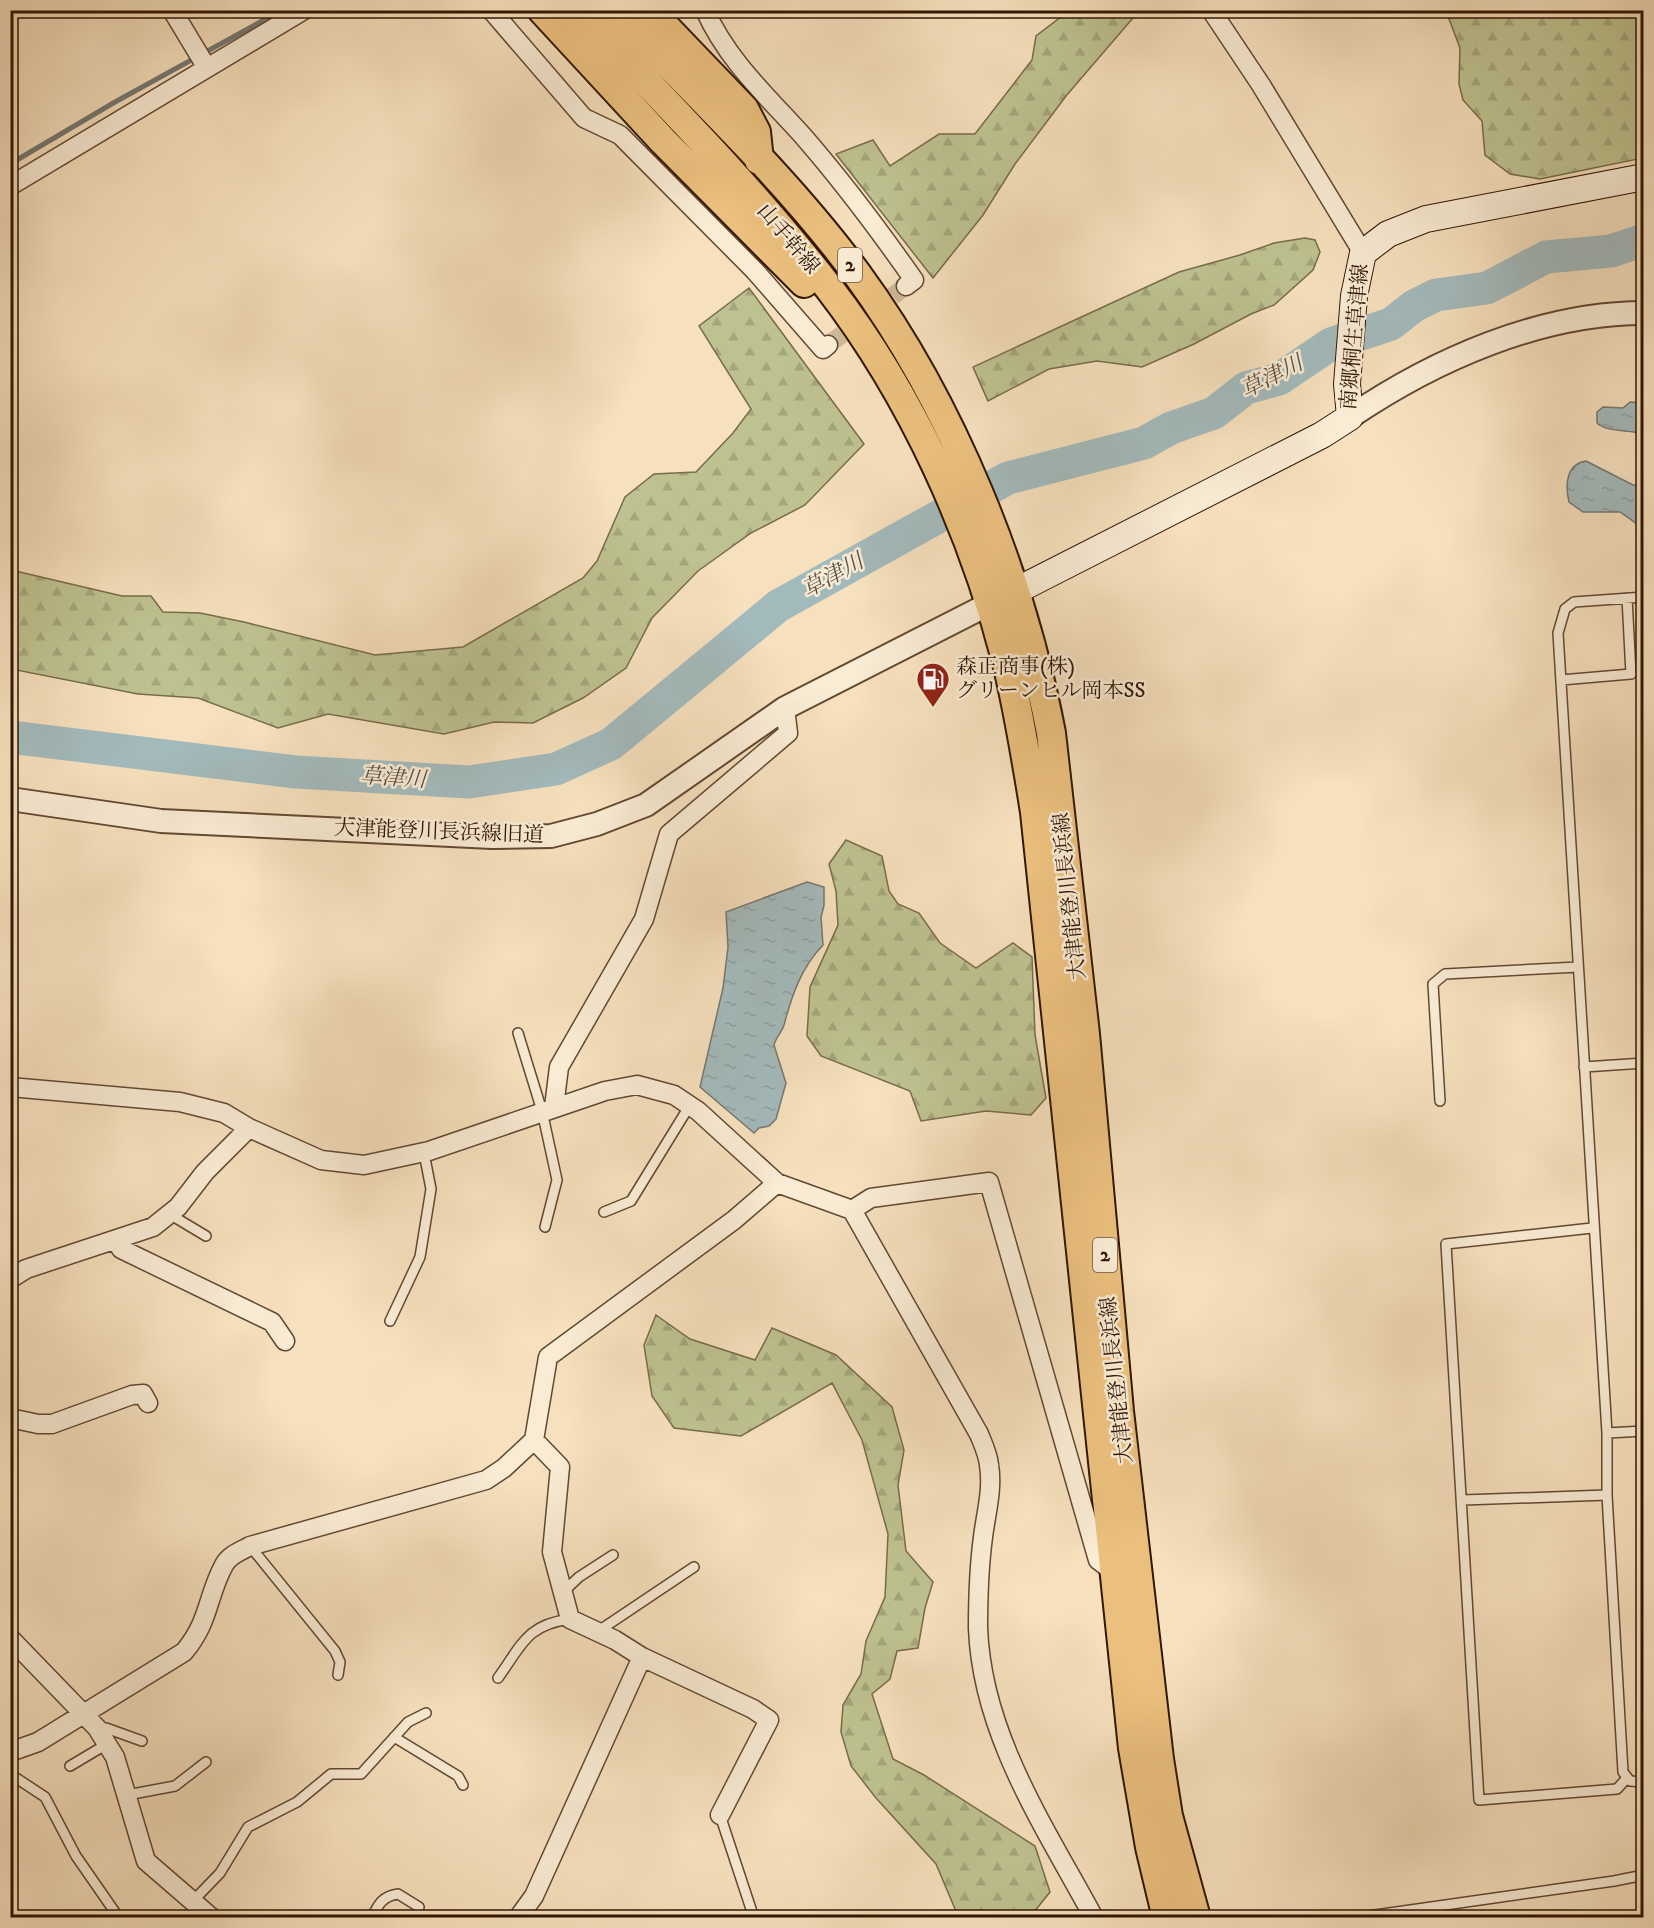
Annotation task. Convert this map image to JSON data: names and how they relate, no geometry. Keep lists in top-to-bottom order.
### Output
{
  "streets": {
    "main road": [
      "山手幹線",
      "2",
      "南郷桐生草津線",
      "大津能登川長浜線"
    ],
    "street": ["大津能登川長浜線旧道"]
  },
  "crossings": [
    ["山手幹線", "南郷桐生草津線"],
    ["山手幹線", "大津能登川長浜線旧道"],
    ["山手幹線", "大津能登川長浜線"],
    ["南郷桐生草津線", "大津能登川長浜線旧道"],
    ["南郷桐生草津線", "大津能登川長浜線"],
    ["大津能登川長浜線旧道", "大津能登川長浜線"]
  ],
  "water": ["草津川"],
  "places": {
    "fuel station": ["森正商事(株) グリーンヒル岡本SS"]
  }
}
